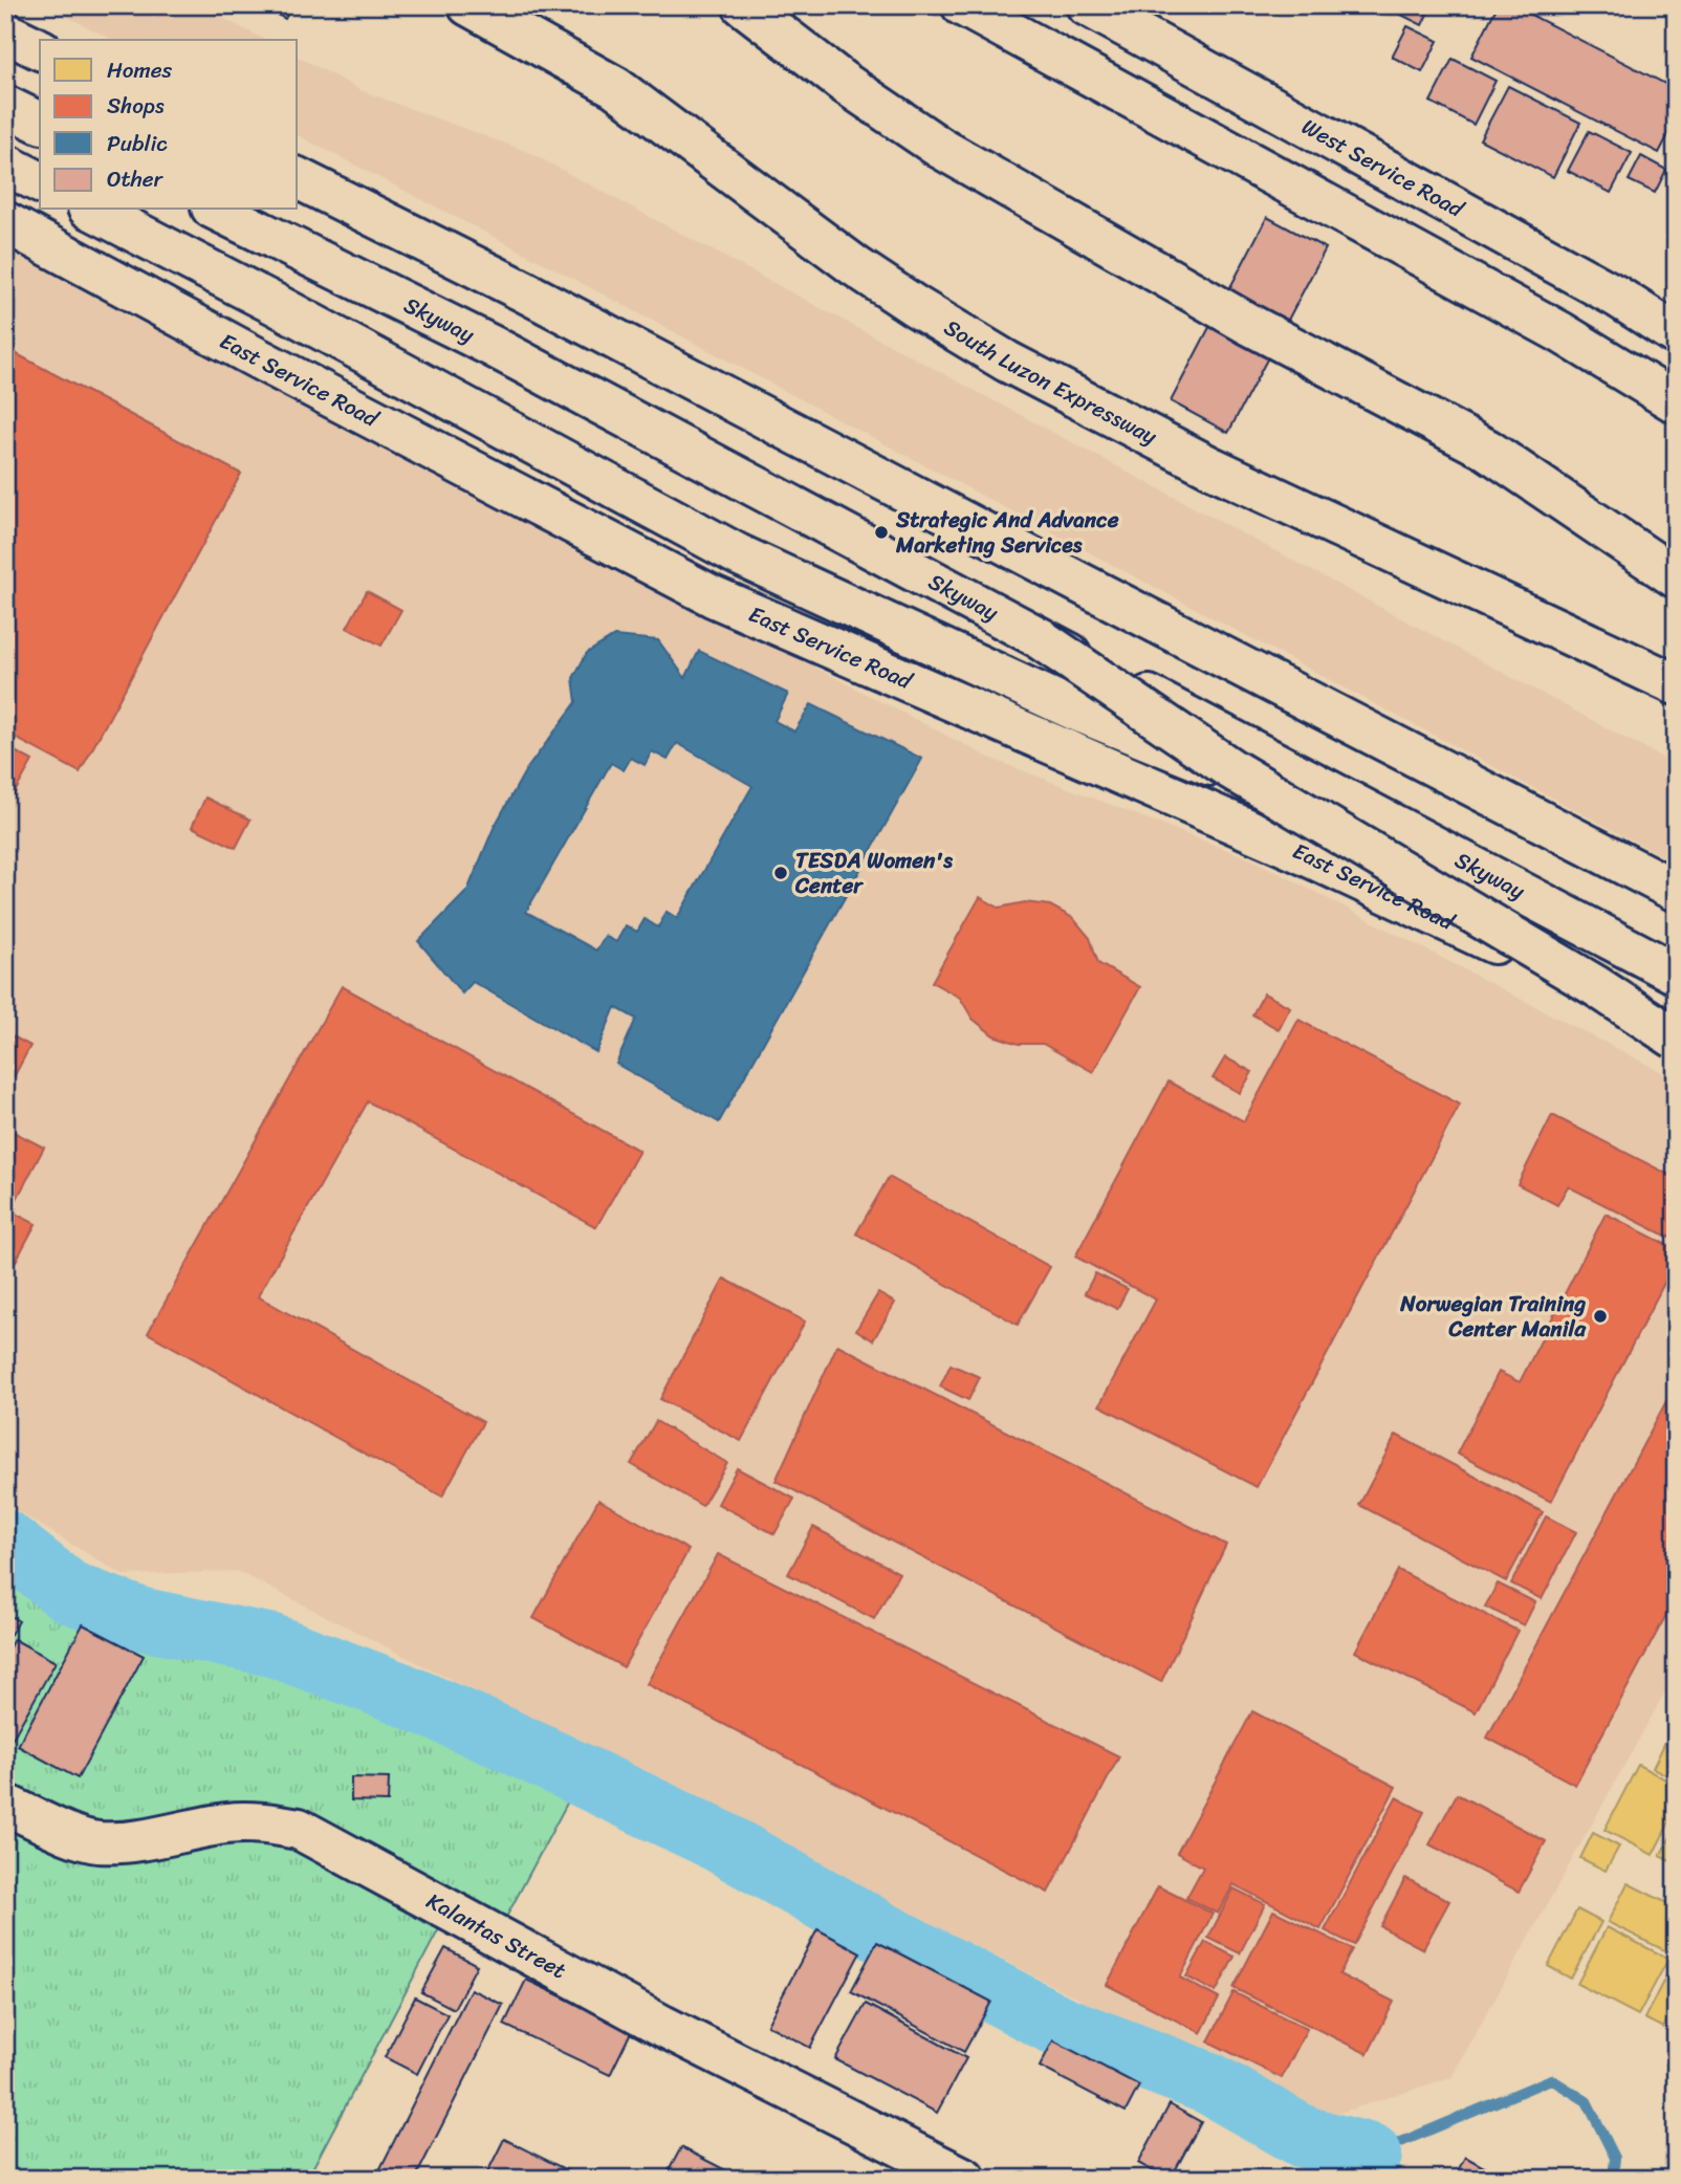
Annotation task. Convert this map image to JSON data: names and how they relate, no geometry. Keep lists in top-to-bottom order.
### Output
{
  "streets": {
    "main road": [
      "West Service Road",
      "Skyway",
      "East Service Road",
      "South Luzon Expressway",
      "Kalantas Street"
    ]
  },
  "crossings": [
    ["Skyway", "East Service Road"]
  ],
  "places": ["Strategic And Advance Marketing Services", "TESDA Women's Center", "Norwegian Training Center Manila"],
  "legend": [
    "Homes",
    "Shops",
    "Public",
    "Other"
  ]
}
